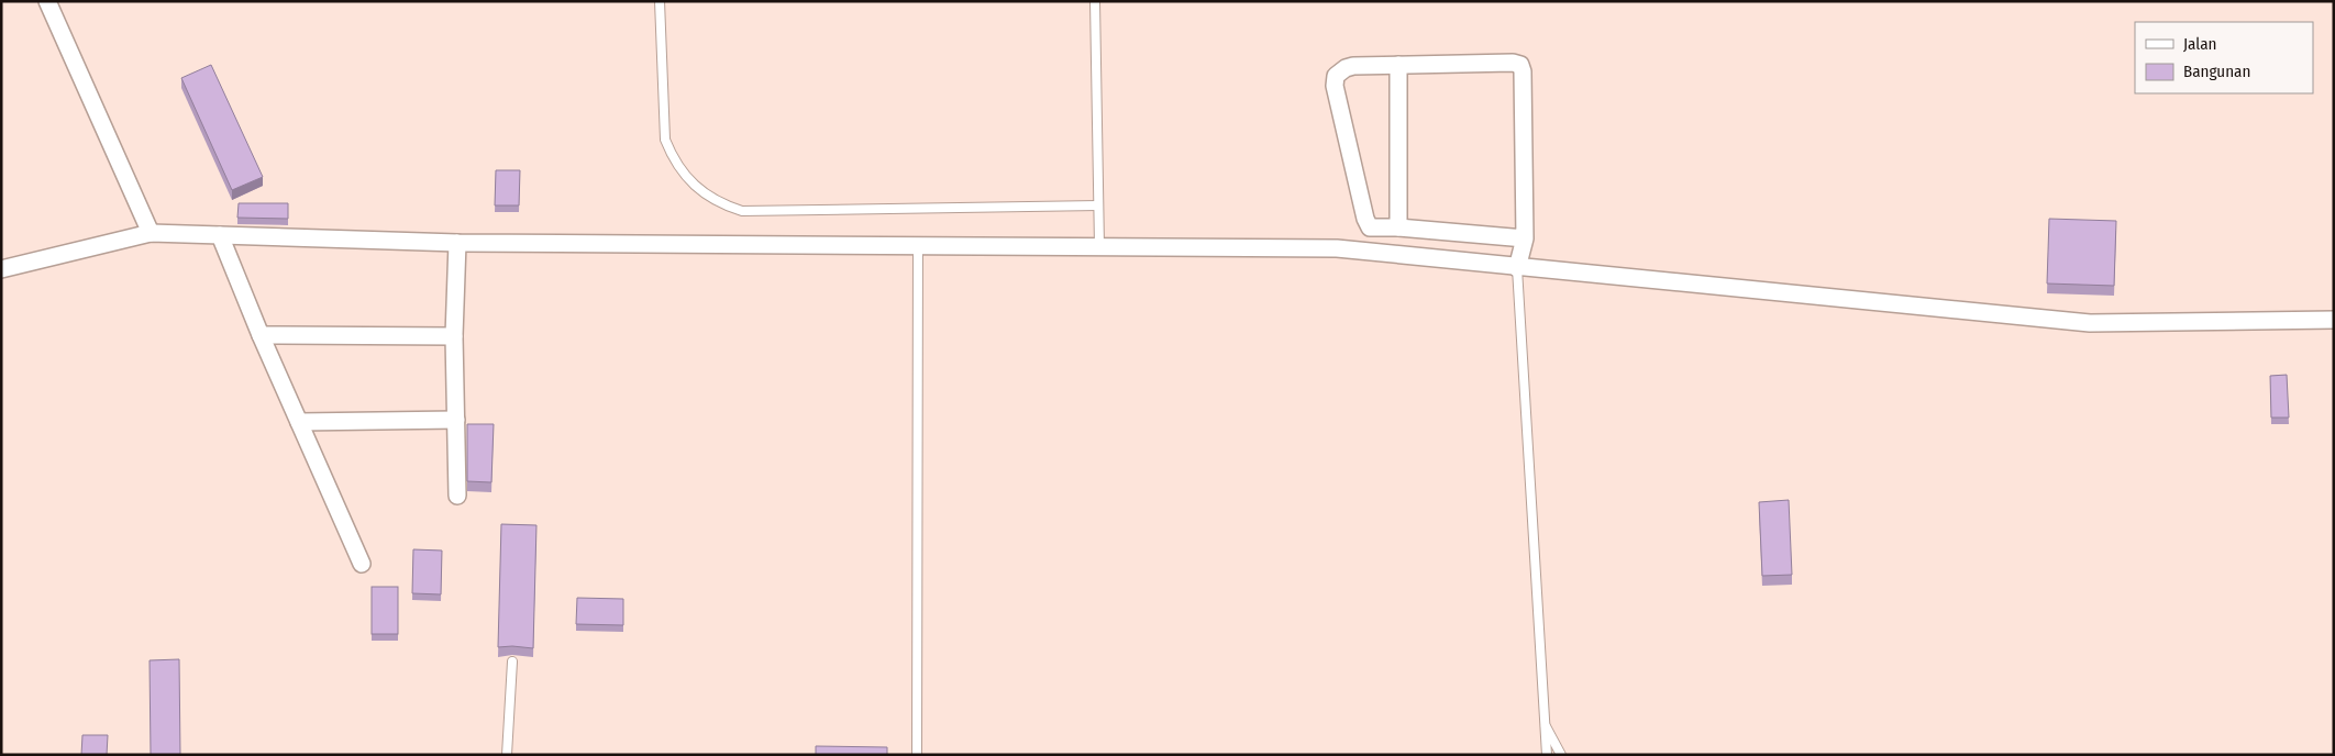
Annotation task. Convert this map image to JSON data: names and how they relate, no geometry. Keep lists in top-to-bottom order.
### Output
{
  "legend": ["Jalan", "Bangunan"]
}
